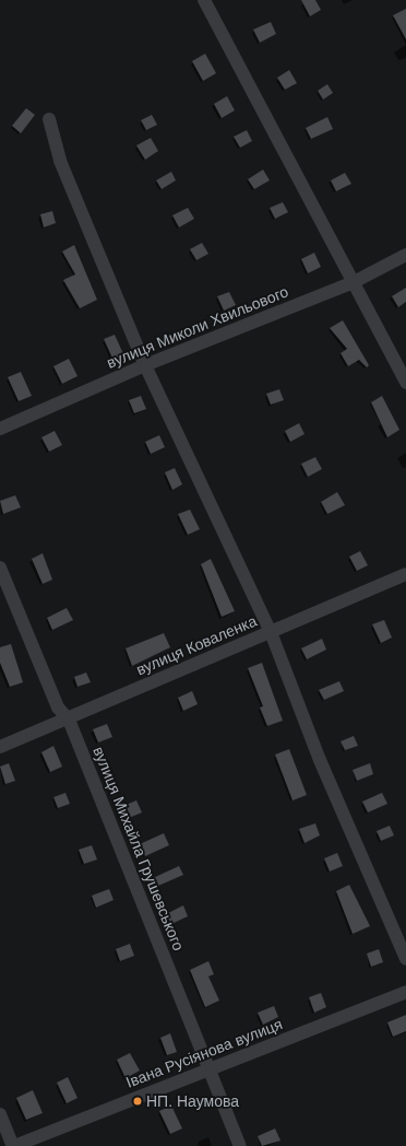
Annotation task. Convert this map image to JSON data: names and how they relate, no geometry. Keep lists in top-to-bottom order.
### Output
{
  "streets": {
    "street": [
      "вулиця Миколи Хвильового",
      "вулиця Коваленка",
      "вулиця Михайла Грушевського",
      "Івана Русіянова вулиця"
    ]
  },
  "crossings": [
    ["вулиця Коваленка", "вулиця Михайла Грушевського"],
    ["вулиця Михайла Грушевського", "Івана Русіянова вулиця"]
  ],
  "places": ["НП. Наумова"]
}
